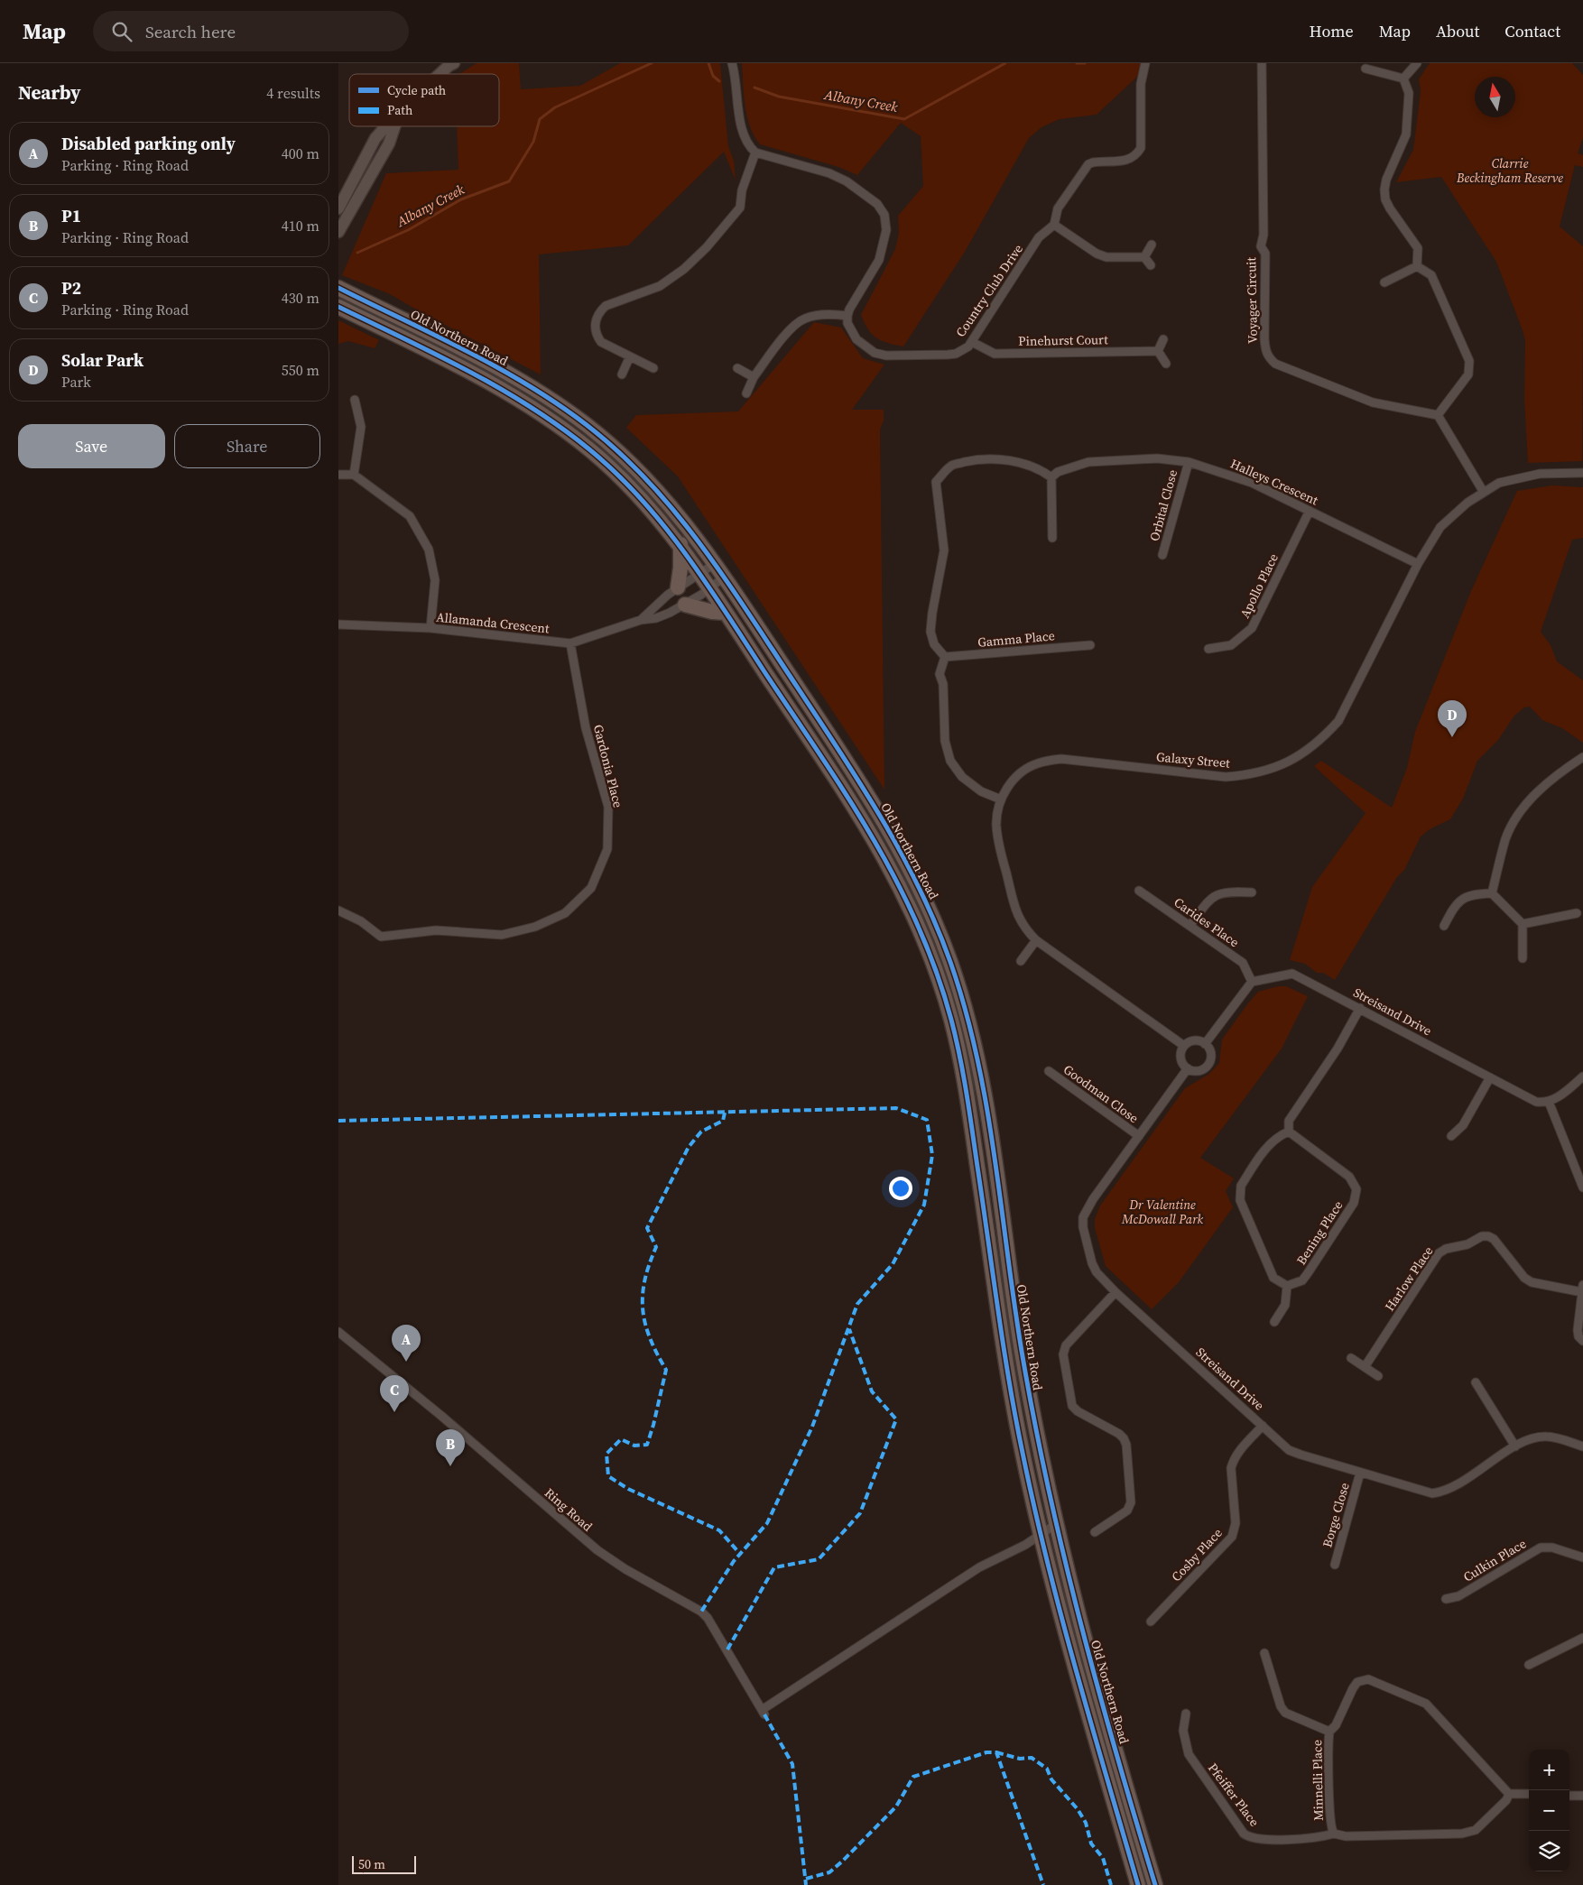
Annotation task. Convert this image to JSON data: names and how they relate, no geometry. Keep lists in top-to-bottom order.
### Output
{
  "streets": {
    "highway": ["Old Northern Road"],
    "street": [
      "Country Club Drive",
      "Voyager Circuit",
      "Pinehurst Court",
      "Halleys Crescent",
      "Orbital Close",
      "Apollo Place",
      "Allamanda Crescent",
      "Gamma Place",
      "Galaxy Street",
      "Gardonia Place",
      "Carides Place",
      "Streisand Drive",
      "Goodman Close",
      "Bening Place",
      "Harlow Place",
      "Ring Road",
      "Borge Close",
      "Cosby Place",
      "Culkin Place",
      "Minnelli Place",
      "Pfeiffer Place"
    ]
  },
  "crossings": [
    ["Country Club Drive", "Pinehurst Court"],
    ["Old Northern Road", "Allamanda Crescent"],
    ["Old Northern Road", "Ring Road"],
    ["Halleys Crescent", "Orbital Close"],
    ["Halleys Crescent", "Apollo Place"],
    ["Halleys Crescent", "Galaxy Street"],
    ["Allamanda Crescent", "Gardonia Place"],
    ["Galaxy Street", "Streisand Drive"],
    ["Carides Place", "Streisand Drive"],
    ["Streisand Drive", "Goodman Close"],
    ["Streisand Drive", "Borge Close"],
    ["Streisand Drive", "Cosby Place"],
    ["Minnelli Place", "Pfeiffer Place"]
  ],
  "water": ["Albany Creek"],
  "parks": ["Clarrie Beckingham Reserve", "Dr Valentine McDowall Park"],
  "legend": ["Cycle path", "Path"],
  "scale_bar": "50 m",
  "north": "top",
  "page": {
    "header": "Map",
    "search": "Search here",
    "nav": [
      "Home",
      "Map",
      "About",
      "Contact"
    ],
    "heading": ["Nearby", "4 results"],
    "list": [
      {
        "mark": "A",
        "name": "Disabled parking only",
        "note": "Parking · Ring Road",
        "value": "400 m"
      },
      {
        "mark": "B",
        "name": "P1",
        "note": "Parking · Ring Road",
        "value": "410 m"
      },
      {
        "mark": "C",
        "name": "P2",
        "note": "Parking · Ring Road",
        "value": "430 m"
      },
      {
        "mark": "D",
        "name": "Solar Park",
        "note": "Park",
        "value": "550 m"
      }
    ],
    "buttons": ["Save", "Share"],
    "pins": [
      "D",
      "A",
      "C",
      "B"
    ],
    "map_buttons": ["+", "−"],
    "scale": "50 m"
  }
}
